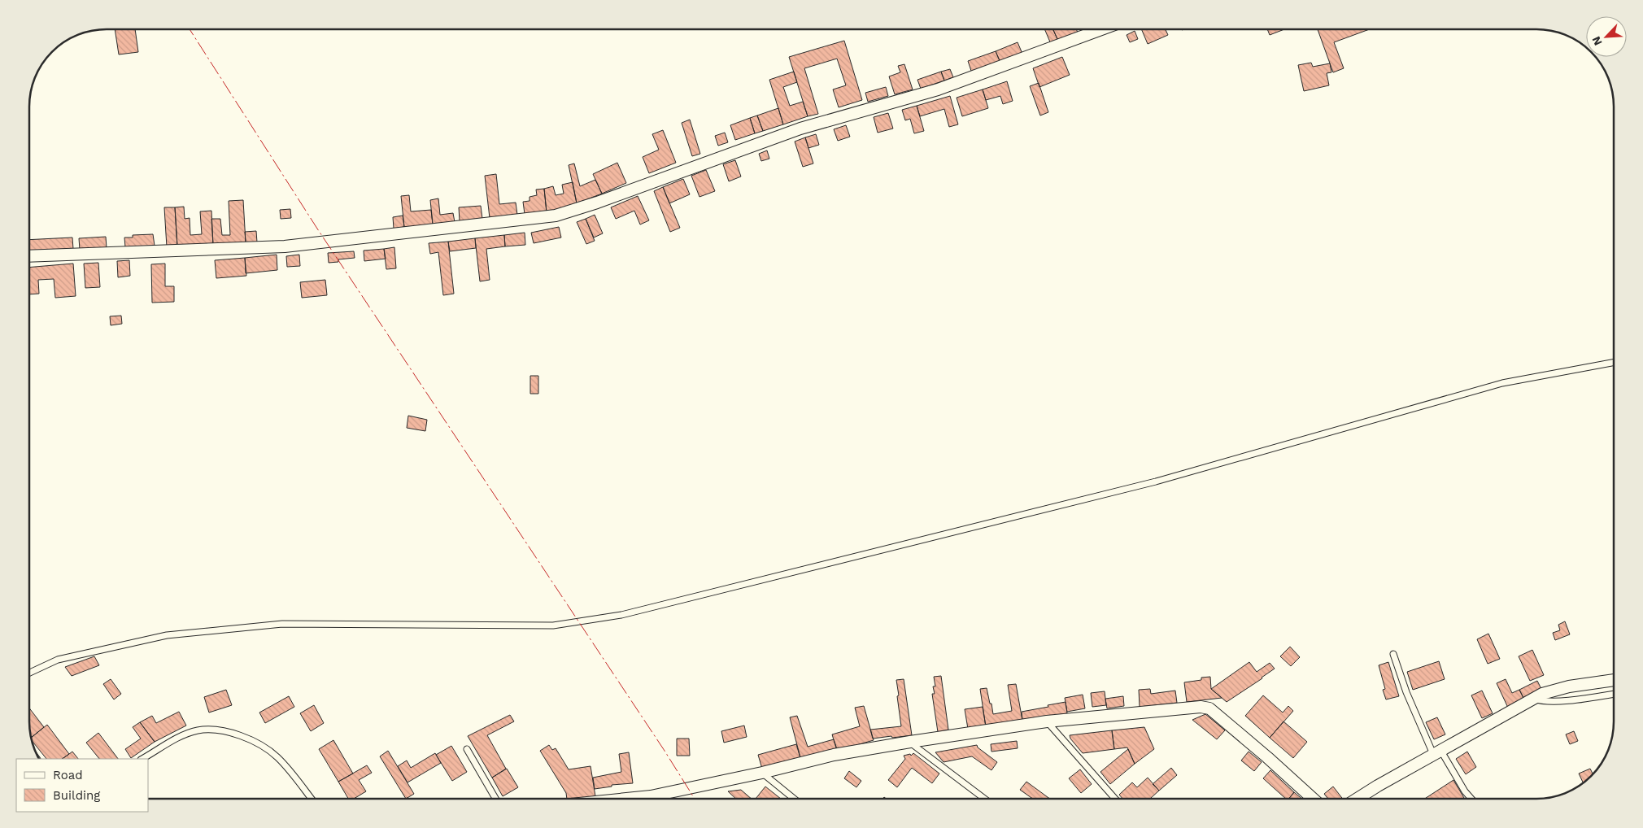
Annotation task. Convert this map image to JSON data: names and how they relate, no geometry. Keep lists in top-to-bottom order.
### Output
{
  "legend": ["Road", "Building"],
  "north": "bottom left"
}
